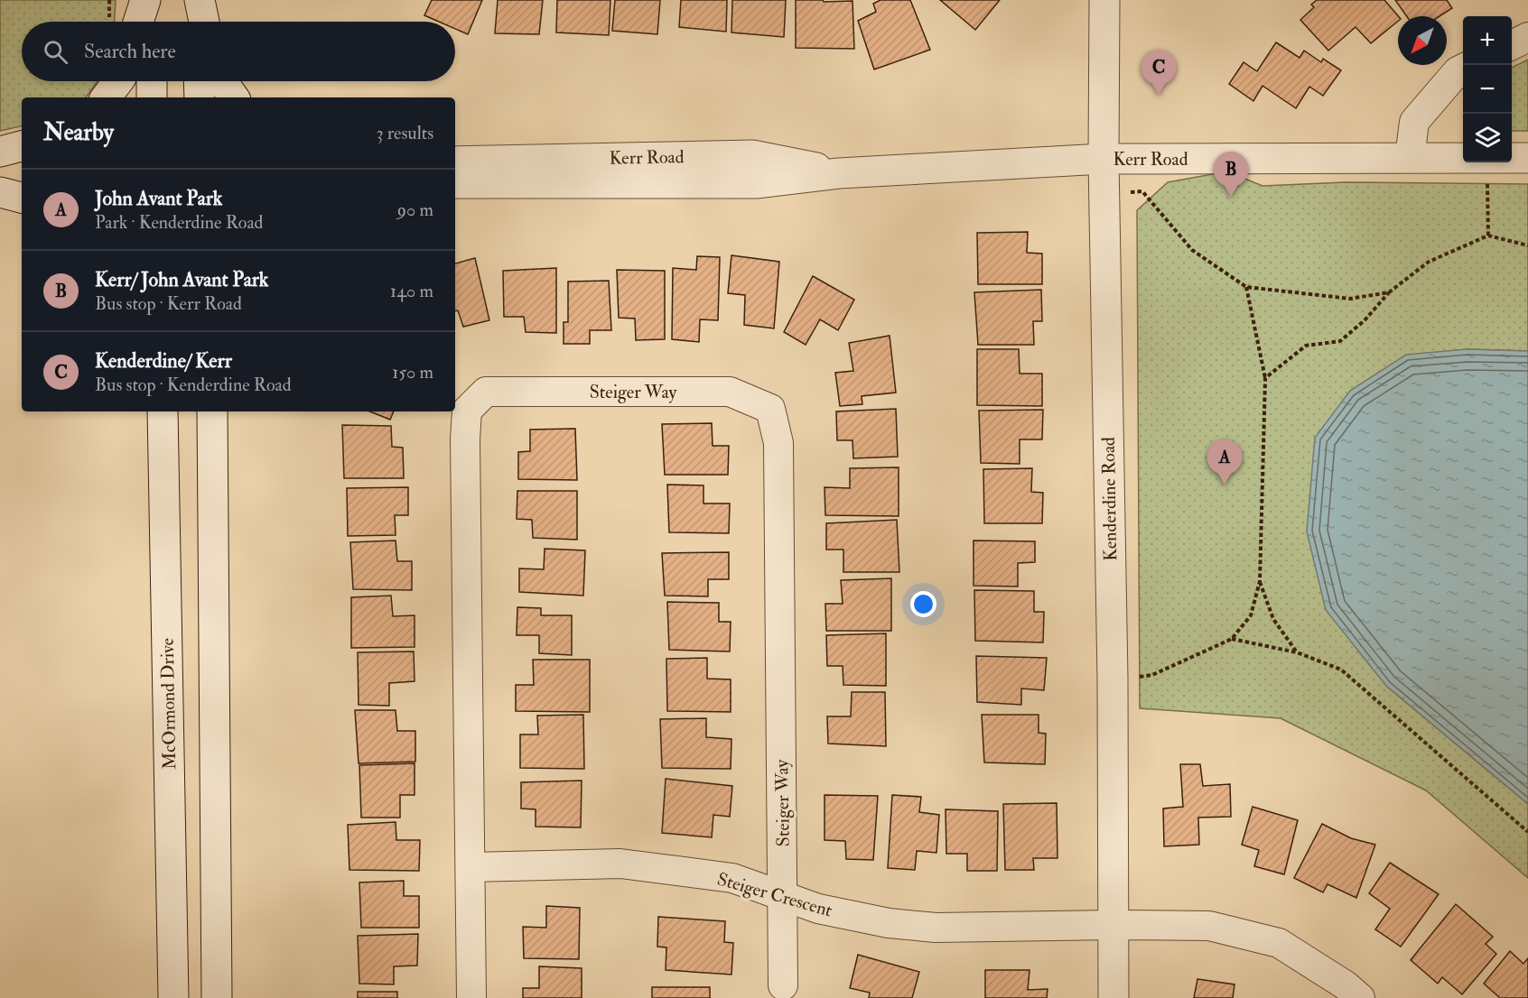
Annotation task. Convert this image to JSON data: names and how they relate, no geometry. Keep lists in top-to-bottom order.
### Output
{
  "streets": {
    "street": [
      "Kerr Road",
      "Steiger Way",
      "Kenderdine Road",
      "McOrmond Drive",
      "Steiger Crescent"
    ]
  },
  "crossings": [
    ["Kerr Road", "Kenderdine Road"],
    ["Steiger Way", "Steiger Crescent"],
    ["Kenderdine Road", "Steiger Crescent"]
  ],
  "north": "bottom left",
  "page": {
    "map_buttons": ["+", "−"],
    "search": "Search here",
    "pins": ["C", "B", "A"],
    "heading": ["Nearby", "3 results"],
    "list": [
      {
        "mark": "A",
        "name": "John Avant Park",
        "note": "Park · Kenderdine Road",
        "value": "90 m"
      },
      {
        "mark": "B",
        "name": "Kerr/ John Avant Park",
        "note": "Bus stop · Kerr Road",
        "value": "140 m"
      },
      {
        "mark": "C",
        "name": "Kenderdine/ Kerr",
        "note": "Bus stop · Kenderdine Road",
        "value": "150 m"
      }
    ]
  }
}
